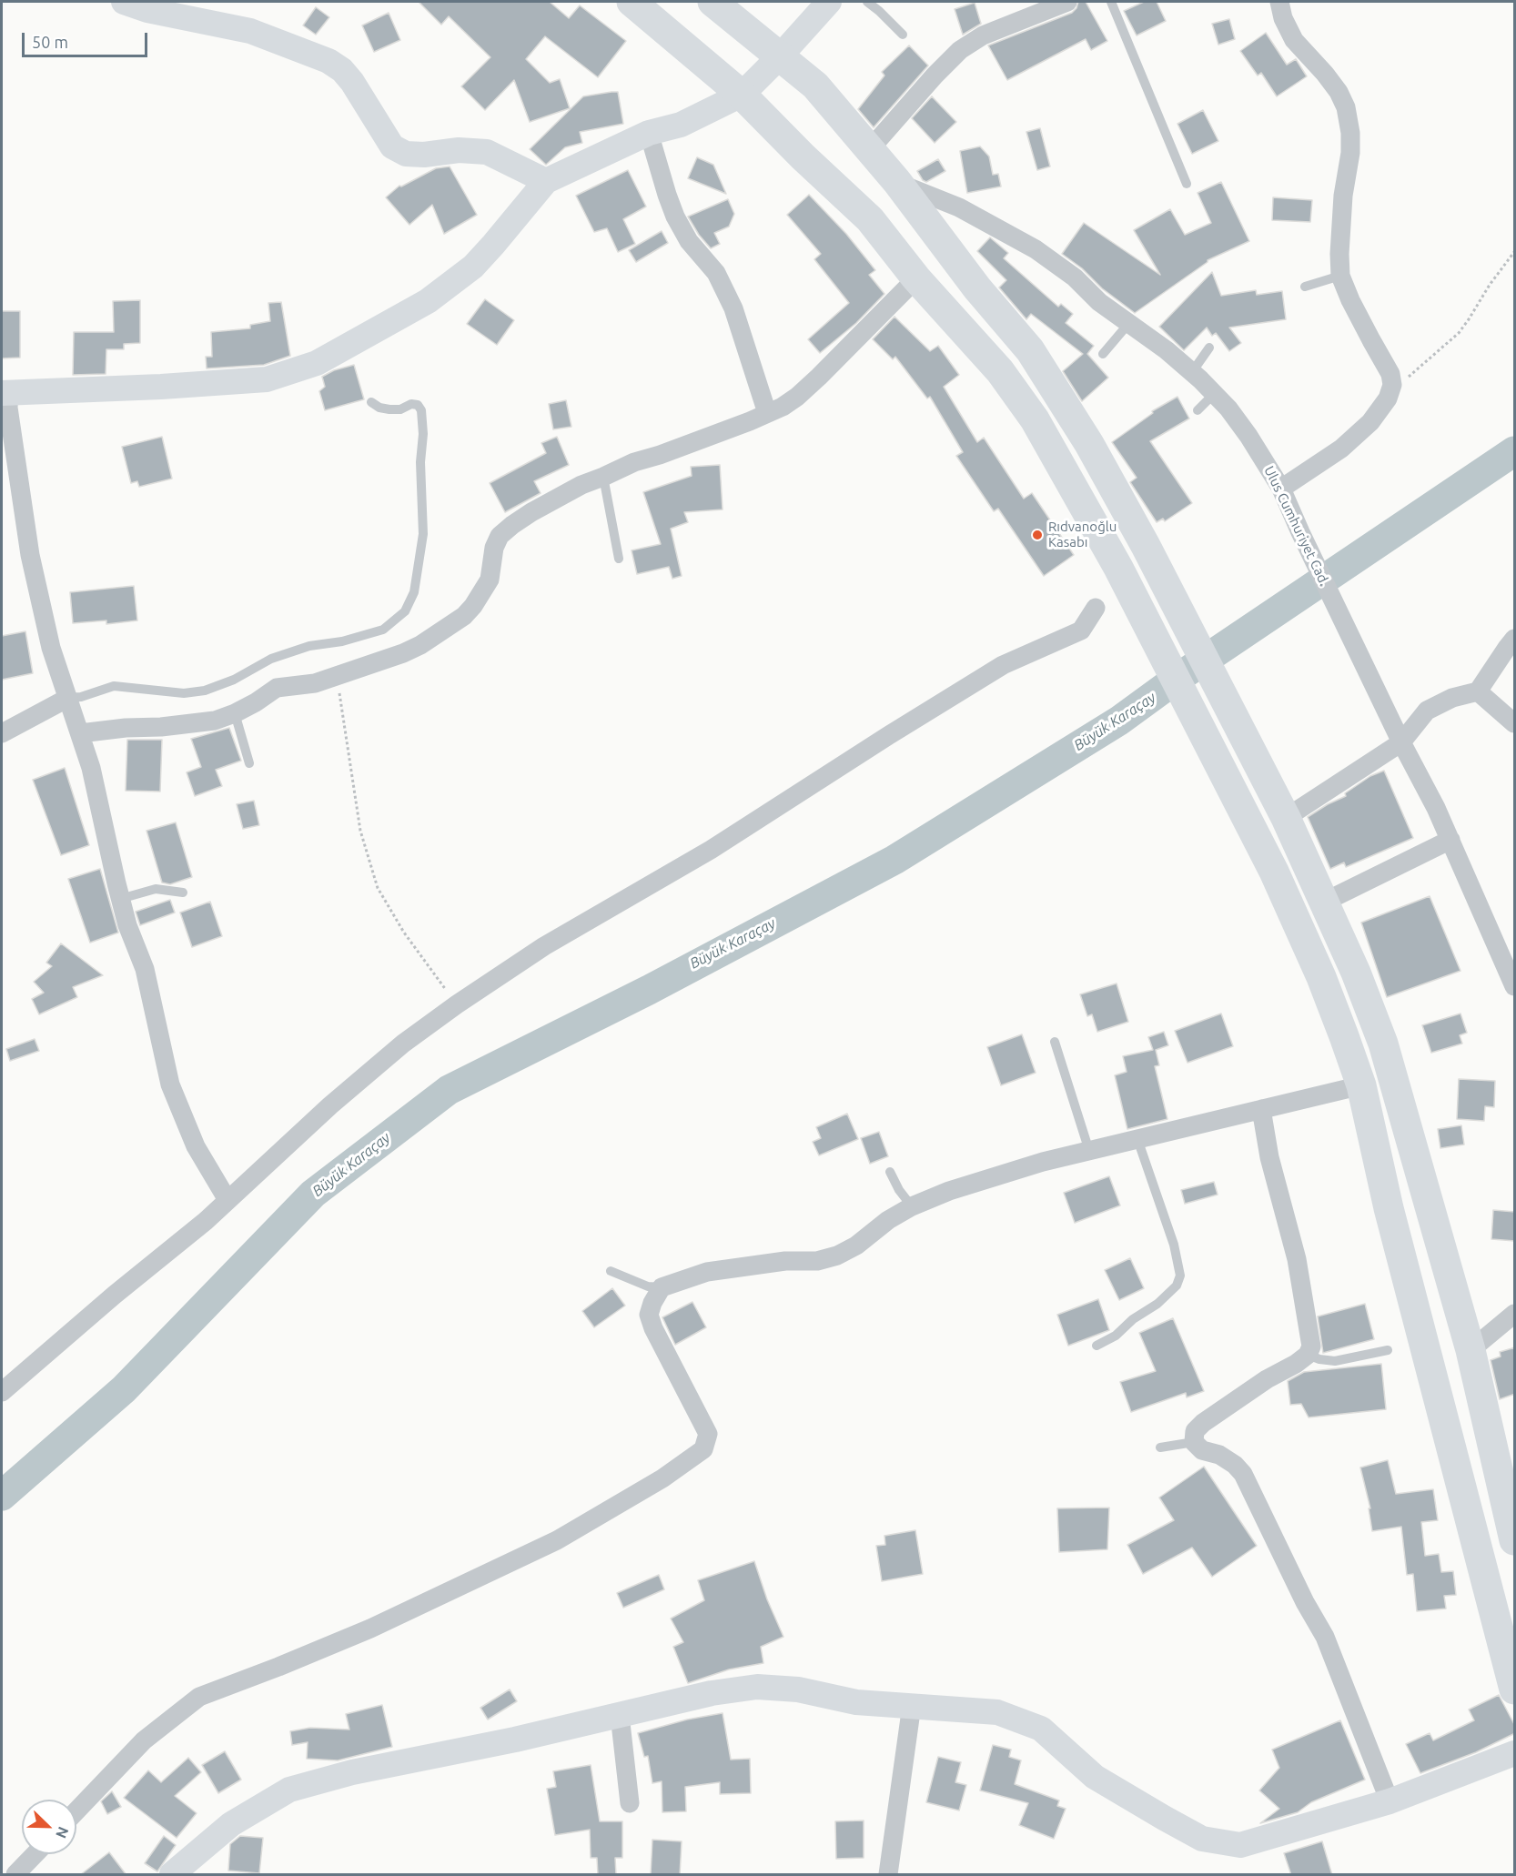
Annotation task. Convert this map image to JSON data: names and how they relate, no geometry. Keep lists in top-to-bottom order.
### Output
{
  "streets": {
    "street": ["Ulus Cumhuriyet Cad."]
  },
  "water": ["Büyük Karaçay"],
  "places": ["Rıdvanoğlu Kasabı"],
  "scale_bar": "50 m",
  "north": "bottom right"
}
